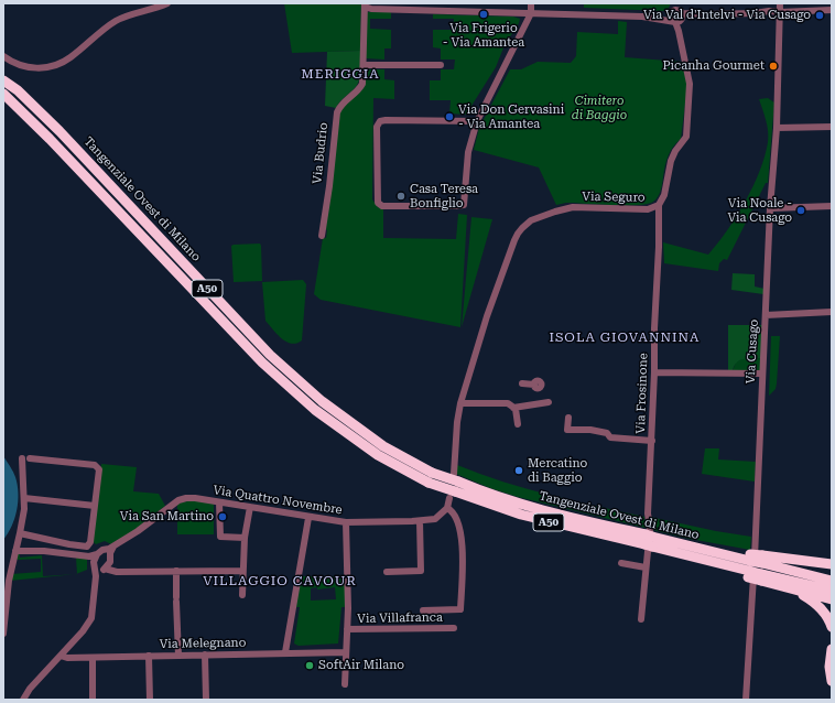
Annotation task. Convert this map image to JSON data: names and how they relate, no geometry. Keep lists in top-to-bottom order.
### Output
{
  "streets": {
    "highway": ["Tangenziale Ovest di Milano", "A50"],
    "street": [
      "Via Budrio",
      "Via Seguro",
      "Via Cusago",
      "Via Frosinone",
      "Via Quattro Novembre",
      "Via Villafranca",
      "Via Melegnano"
    ]
  },
  "crossings": [
    ["Via Seguro", "Tangenziale Ovest di Milano"],
    ["Via Seguro", "Via Frosinone"],
    ["Via Seguro", "Via Quattro Novembre"],
    ["Tangenziale Ovest di Milano", "Via Frosinone"]
  ],
  "districts": ["MERIGGIA", "ISOLA GIOVANNINA", "VILLAGGIO CAVOUR"],
  "parks": ["Cimitero di Baggio"],
  "places": [
    "Via Frigerio - Via Amantea",
    "Via Val d'Intelvi - Via Cusago",
    "Picanha Gourmet",
    "Via Don Gervasini - Via Amantea",
    "Casa Teresa Bonfiglio",
    "Via Noale - Via Cusago",
    "Mercatino di Baggio",
    "Via San Martino",
    "SoftAir Milano"
  ]
}
